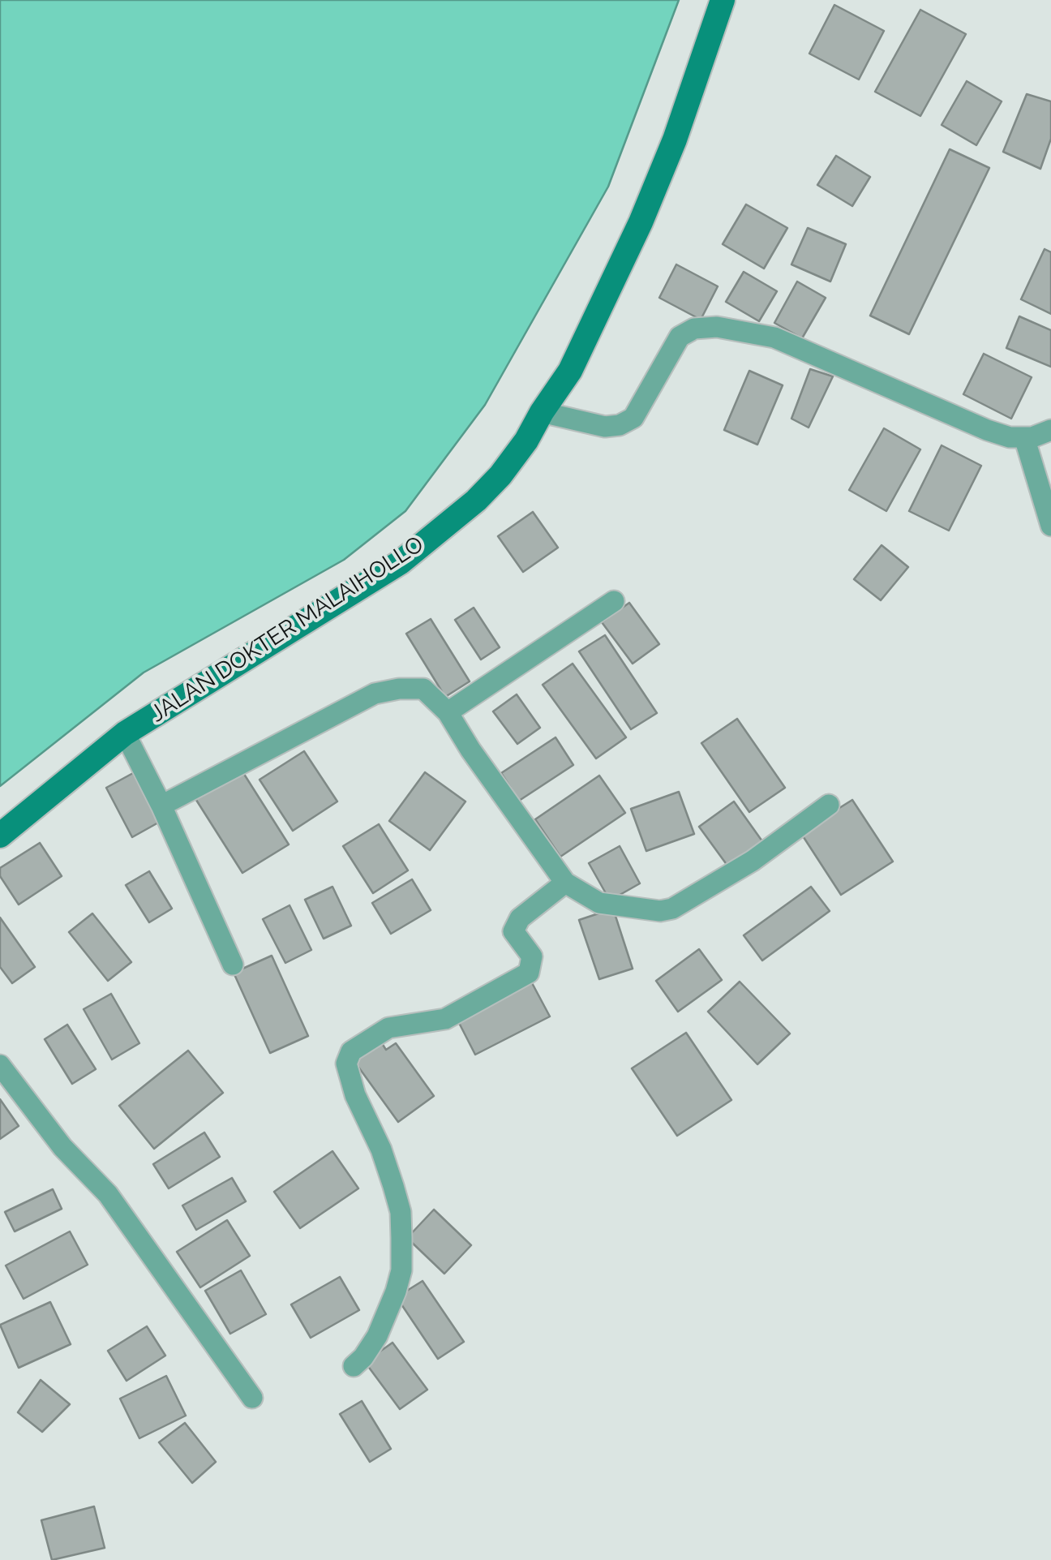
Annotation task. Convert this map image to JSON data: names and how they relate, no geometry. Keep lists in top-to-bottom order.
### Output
{
  "streets": {
    "main road": ["JALAN DOKTER MALAIHOLLO"]
  }
}
